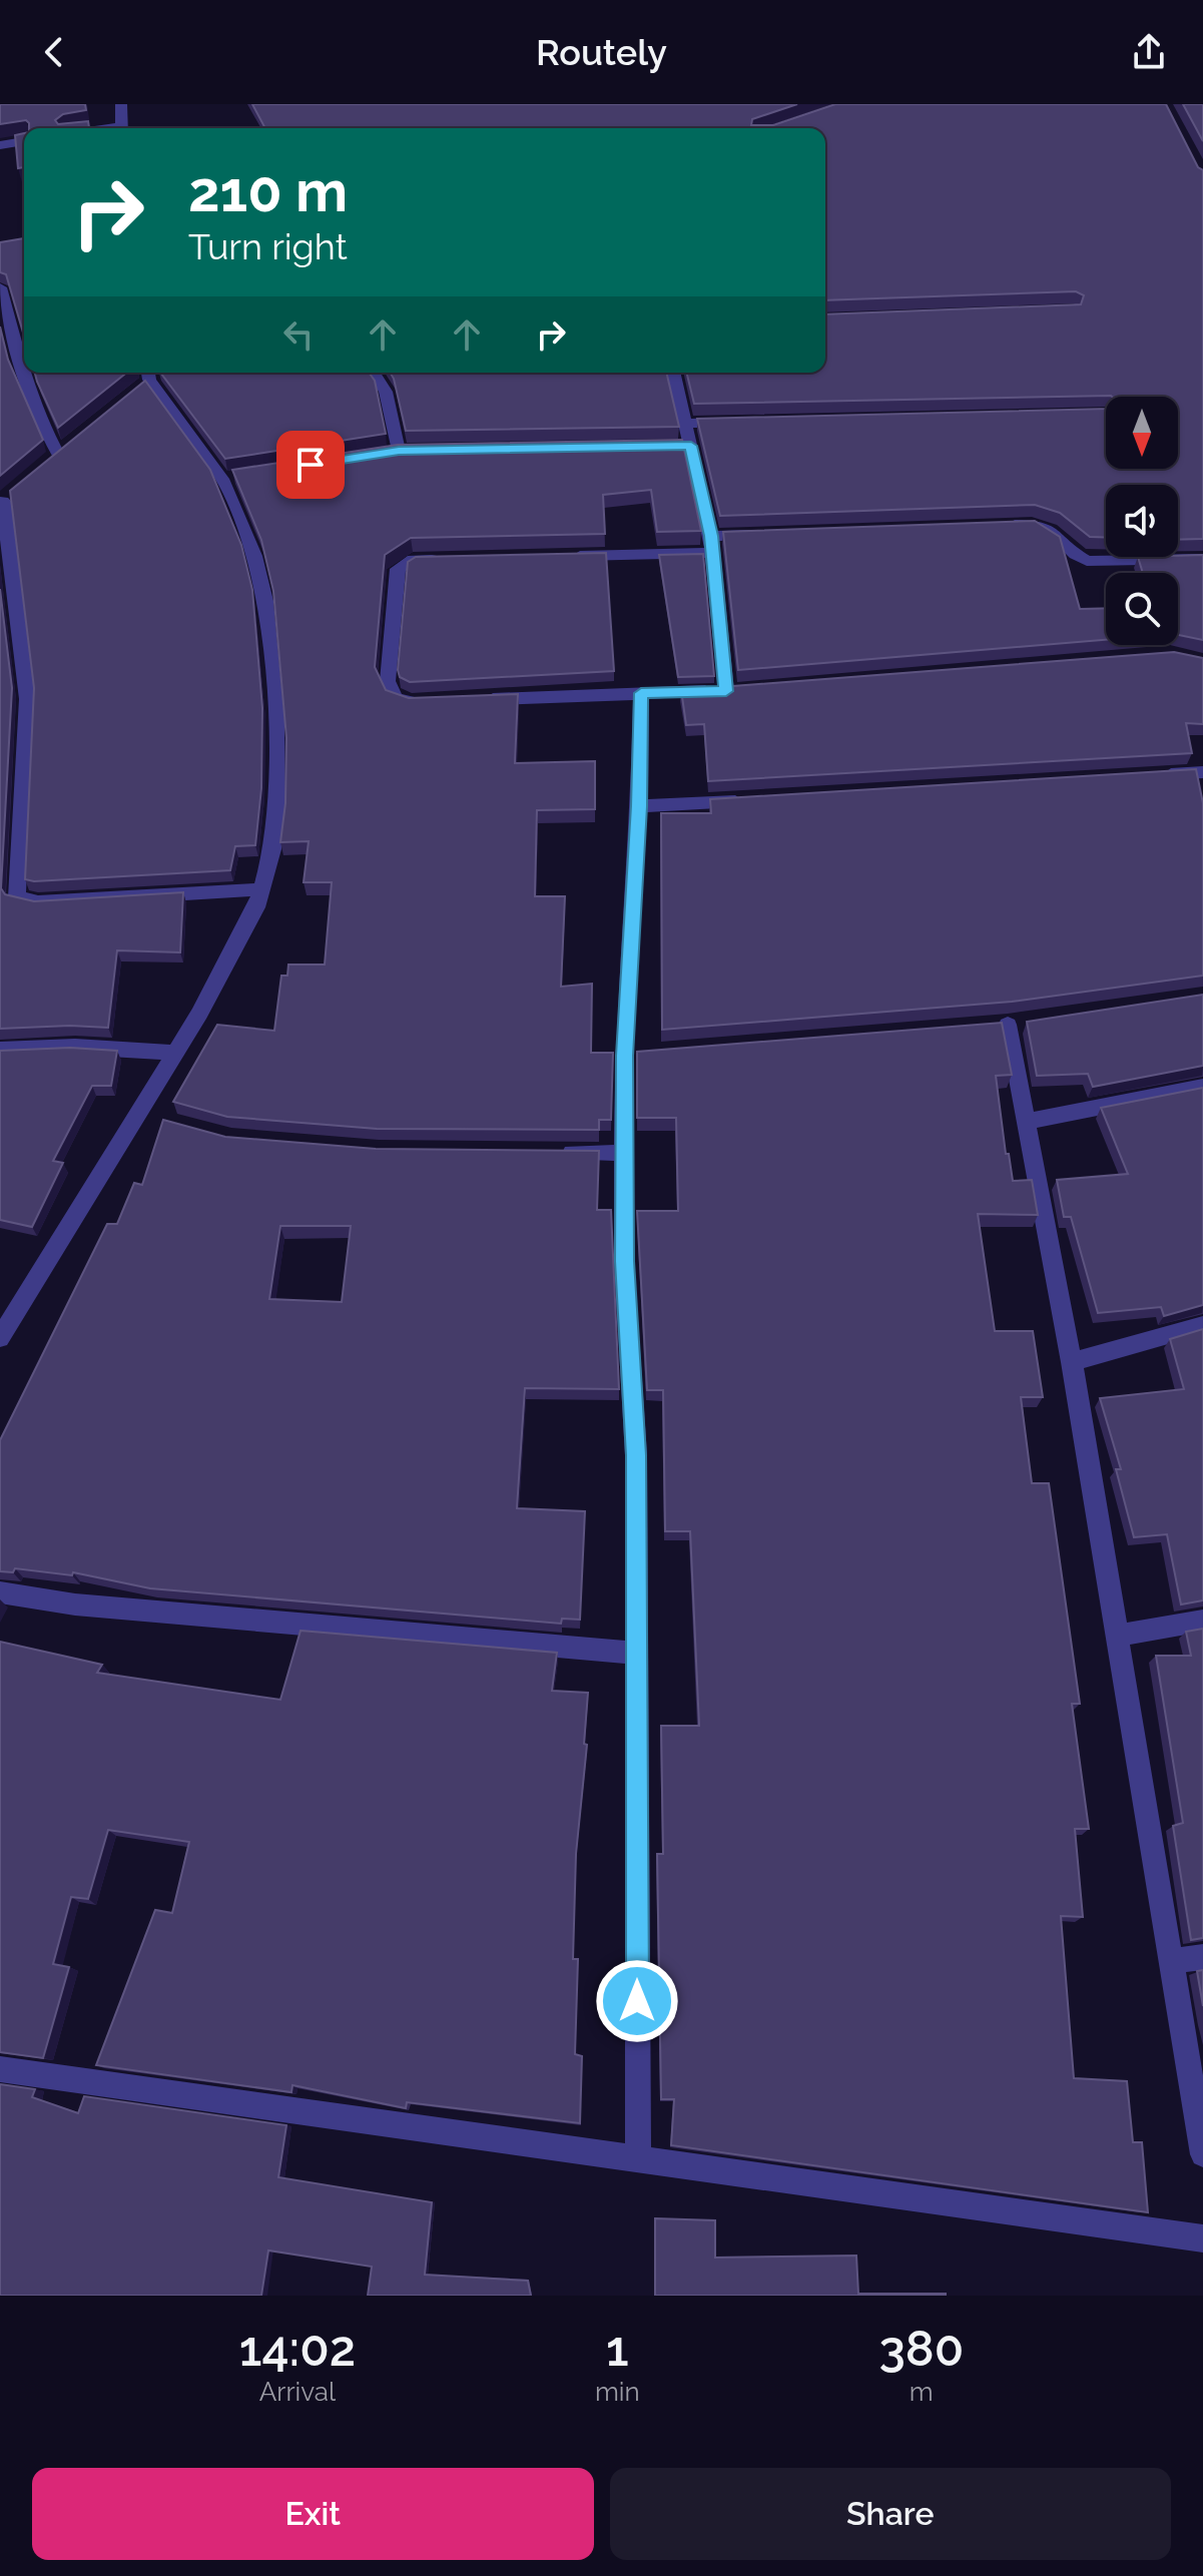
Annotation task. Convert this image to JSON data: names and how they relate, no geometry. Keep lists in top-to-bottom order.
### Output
{
  "north": "bottom",
  "page": {
    "header": "Routely",
    "turn": ["210 m", "Turn right"],
    "eta": [
      "14:02",
      "Arrival",
      "1",
      "min",
      "380",
      "m"
    ],
    "buttons": ["Exit", "Share"]
  }
}
